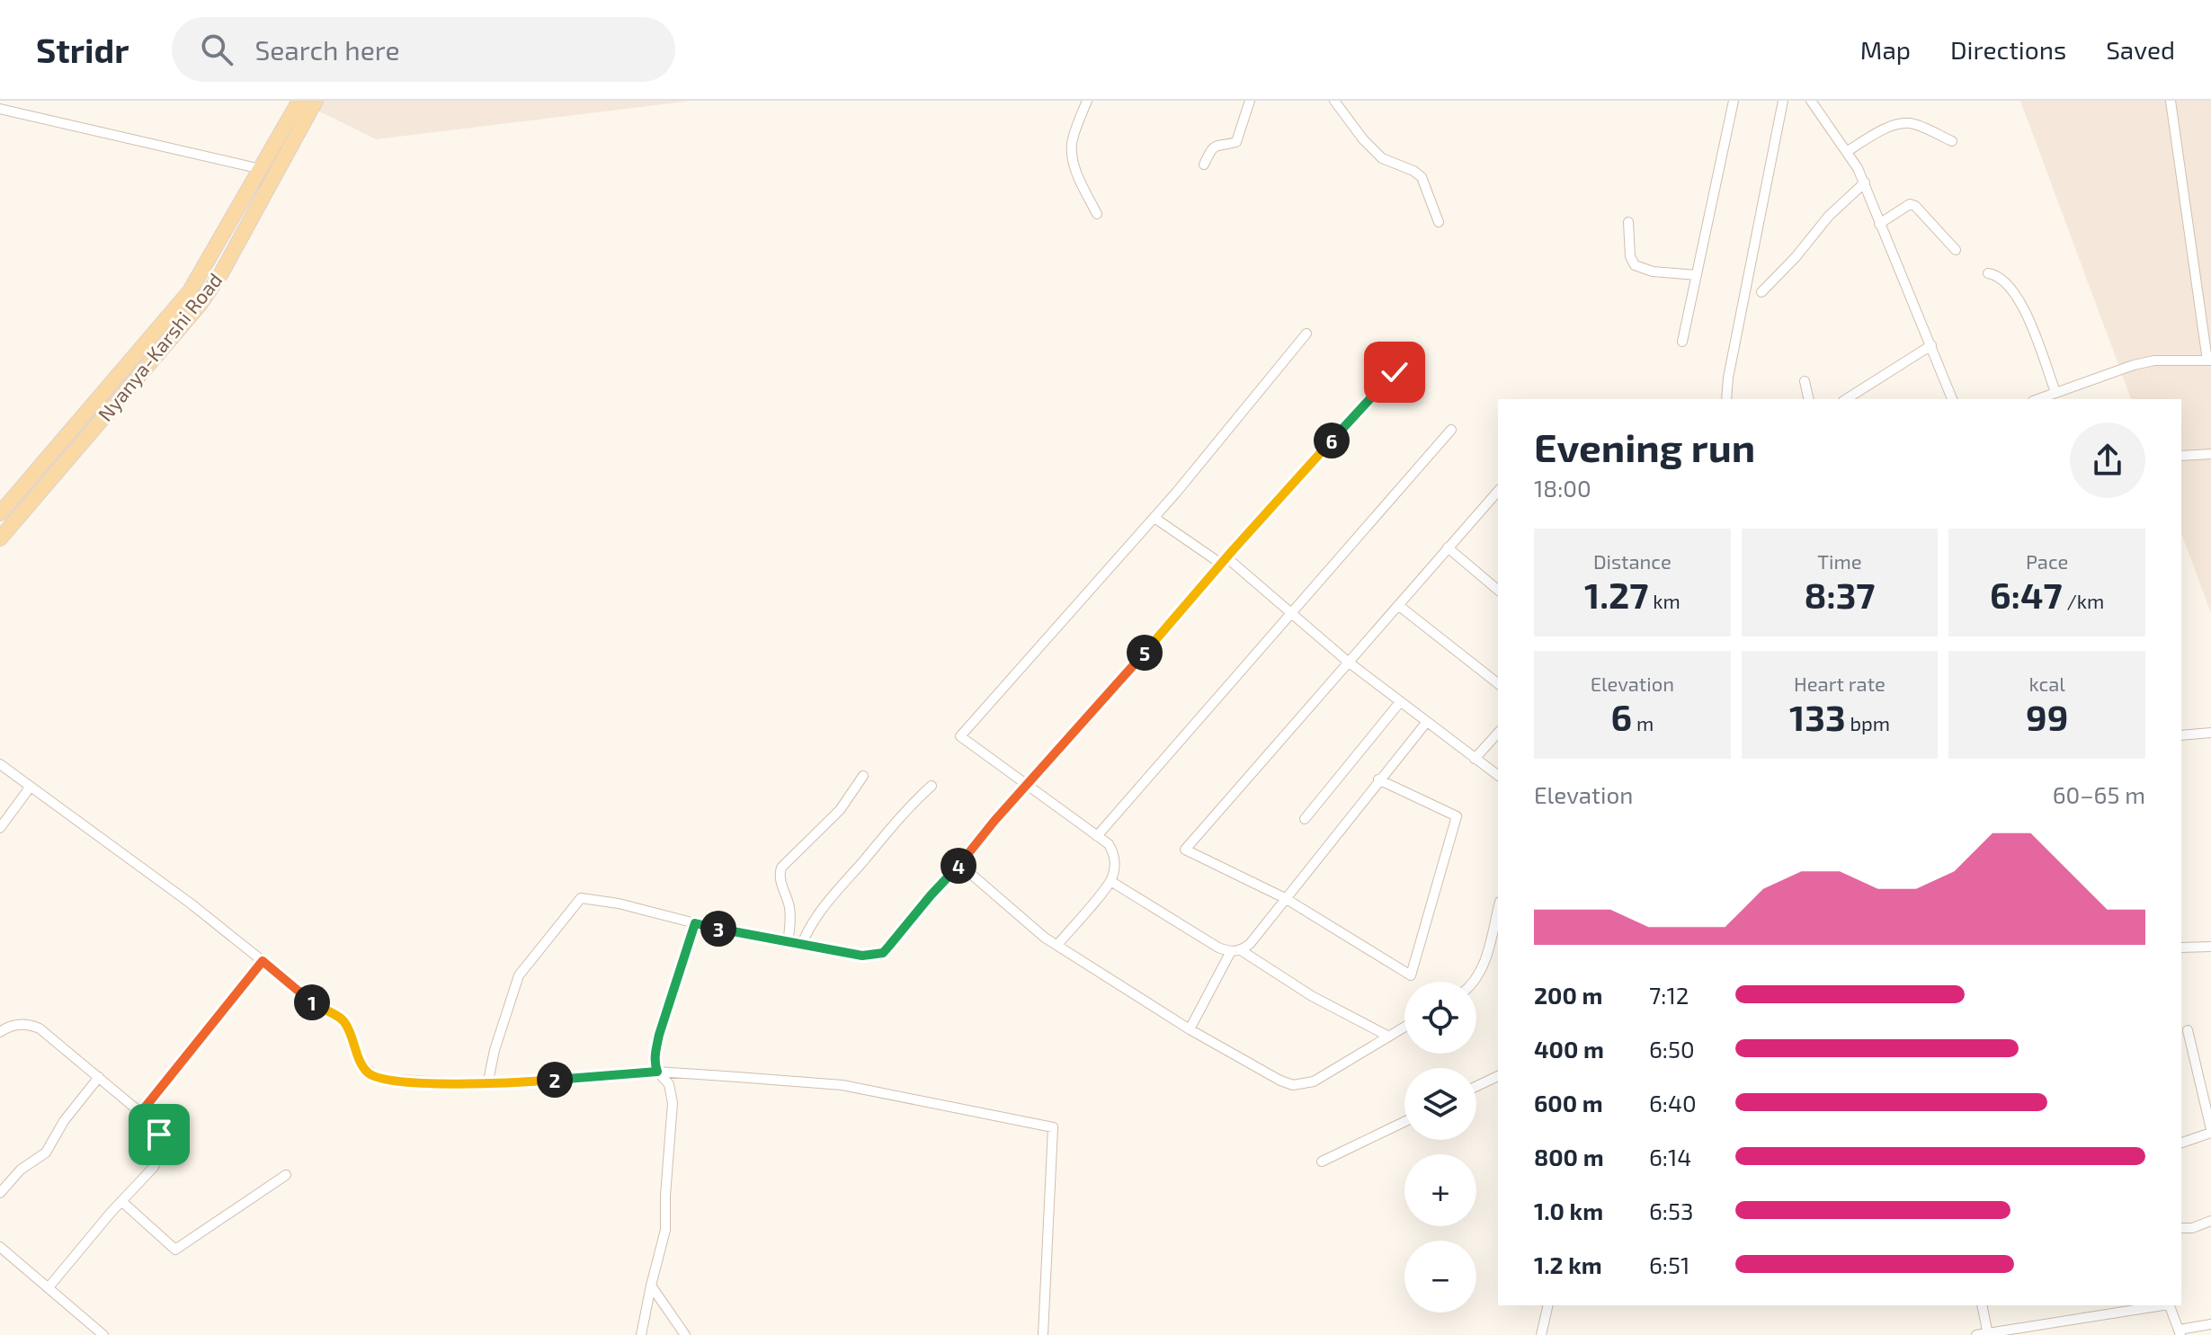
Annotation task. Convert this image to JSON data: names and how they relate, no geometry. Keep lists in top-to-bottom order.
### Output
{
  "streets": {
    "main road": ["Nyanya-Karshi Road"]
  },
  "page": {
    "header": "Stridr",
    "search": "Search here",
    "nav": ["Map", "Directions", "Saved"],
    "heading": ["Evening run", "18:00"],
    "pins": [
      "6",
      "5",
      "4",
      "3",
      "1",
      "2"
    ],
    "stats": [
      ["Distance", "1.27 km"],
      ["Time", "8:37"],
      ["Pace", "6:47 /km"],
      ["Elevation", "6 m"],
      ["Heart rate", "133 bpm"],
      ["kcal", "99"]
    ],
    "chart": ["Elevation", "60–65 m"],
    "list": [
      {
        "name": "200 m",
        "note": "7:12"
      },
      {
        "name": "400 m",
        "note": "6:50"
      },
      {
        "name": "600 m",
        "note": "6:40"
      },
      {
        "name": "800 m",
        "note": "6:14"
      },
      {
        "name": "1.0 km",
        "note": "6:53"
      },
      {
        "name": "1.2 km",
        "note": "6:51"
      }
    ],
    "map_buttons": ["+", "−"]
  }
}
